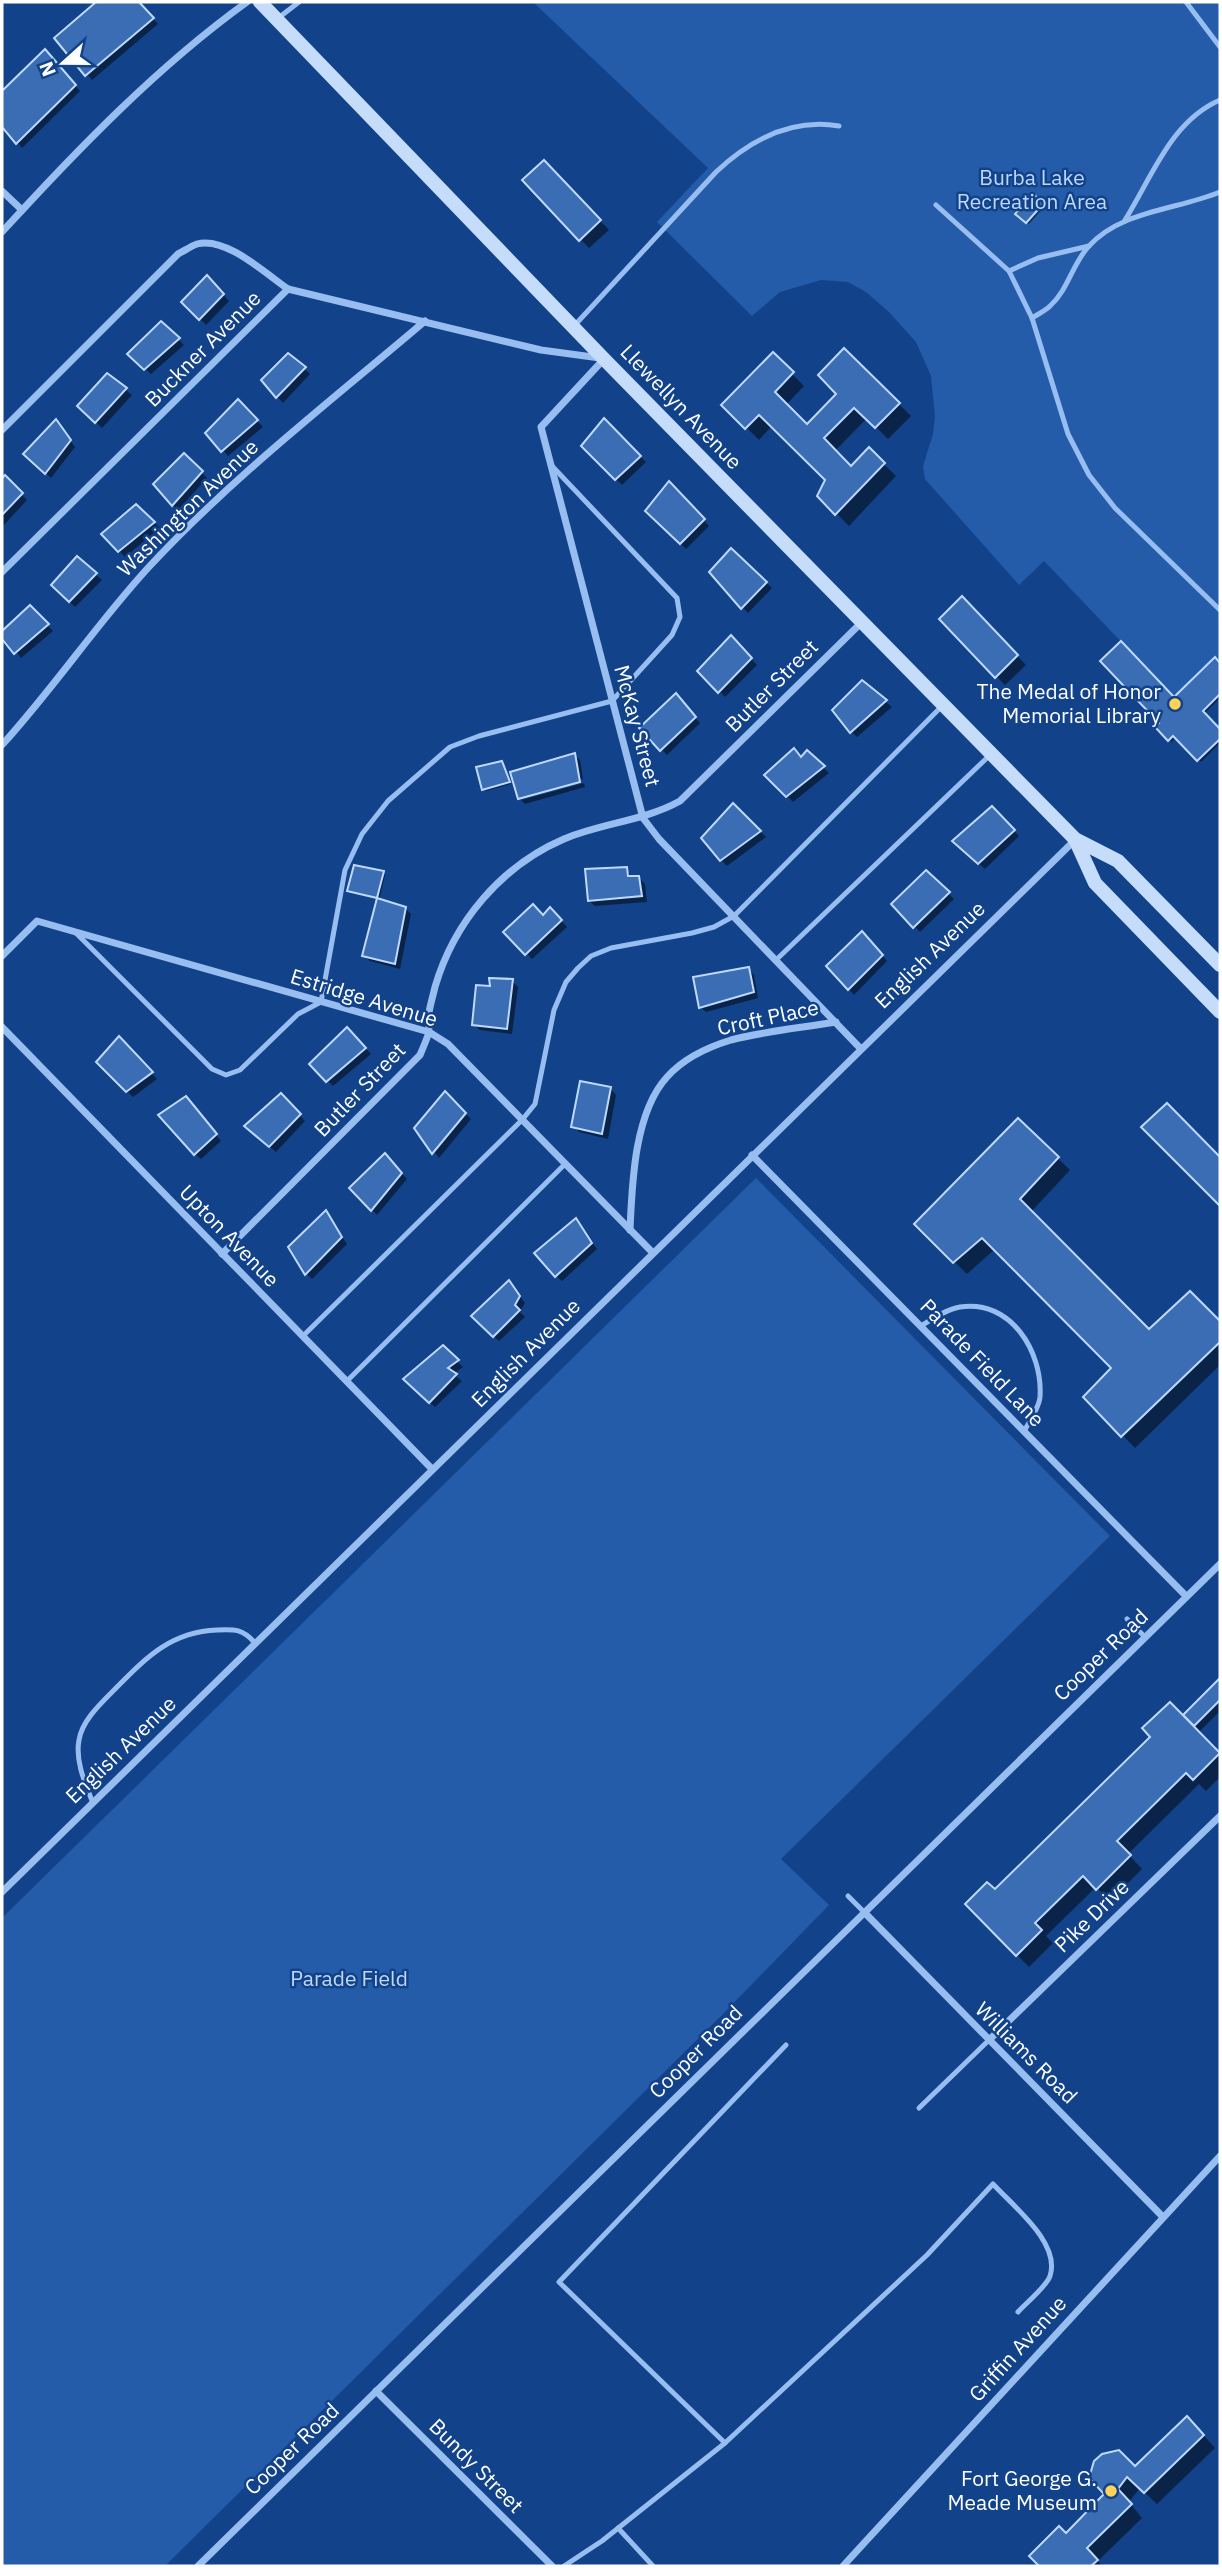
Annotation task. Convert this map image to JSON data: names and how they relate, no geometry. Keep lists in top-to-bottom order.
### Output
{
  "streets": {
    "street": [
      "Buckner Avenue",
      "Llewellyn Avenue",
      "Washington Avenue",
      "Butler Street",
      "McKay Street",
      "English Avenue",
      "Estridge Avenue",
      "Croft Place",
      "Upton Avenue",
      "Parade Field Lane",
      "Cooper Road",
      "Pike Drive",
      "Williams Road",
      "Griffin Avenue",
      "Bundy Street"
    ]
  },
  "crossings": [
    ["Buckner Avenue", "Llewellyn Avenue"],
    ["Buckner Avenue", "Washington Avenue"],
    ["Buckner Avenue", "McKay Street"],
    ["Llewellyn Avenue", "Butler Street"],
    ["Llewellyn Avenue", "McKay Street"],
    ["Llewellyn Avenue", "English Avenue"],
    ["Butler Street", "McKay Street"],
    ["Butler Street", "Estridge Avenue"],
    ["Butler Street", "Upton Avenue"],
    ["McKay Street", "English Avenue"],
    ["McKay Street", "Croft Place"],
    ["English Avenue", "Estridge Avenue"],
    ["English Avenue", "Upton Avenue"],
    ["English Avenue", "Parade Field Lane"],
    ["Estridge Avenue", "Croft Place"],
    ["Parade Field Lane", "Cooper Road"],
    ["Cooper Road", "Williams Road"],
    ["Cooper Road", "Bundy Street"],
    ["Pike Drive", "Williams Road"],
    ["Williams Road", "Griffin Avenue"]
  ],
  "parks": ["Burba Lake Recreation Area", "Parade Field"],
  "places": ["The Medal of Honor Memorial Library", "Fort George G. Meade Museum"],
  "north": "left"
}
